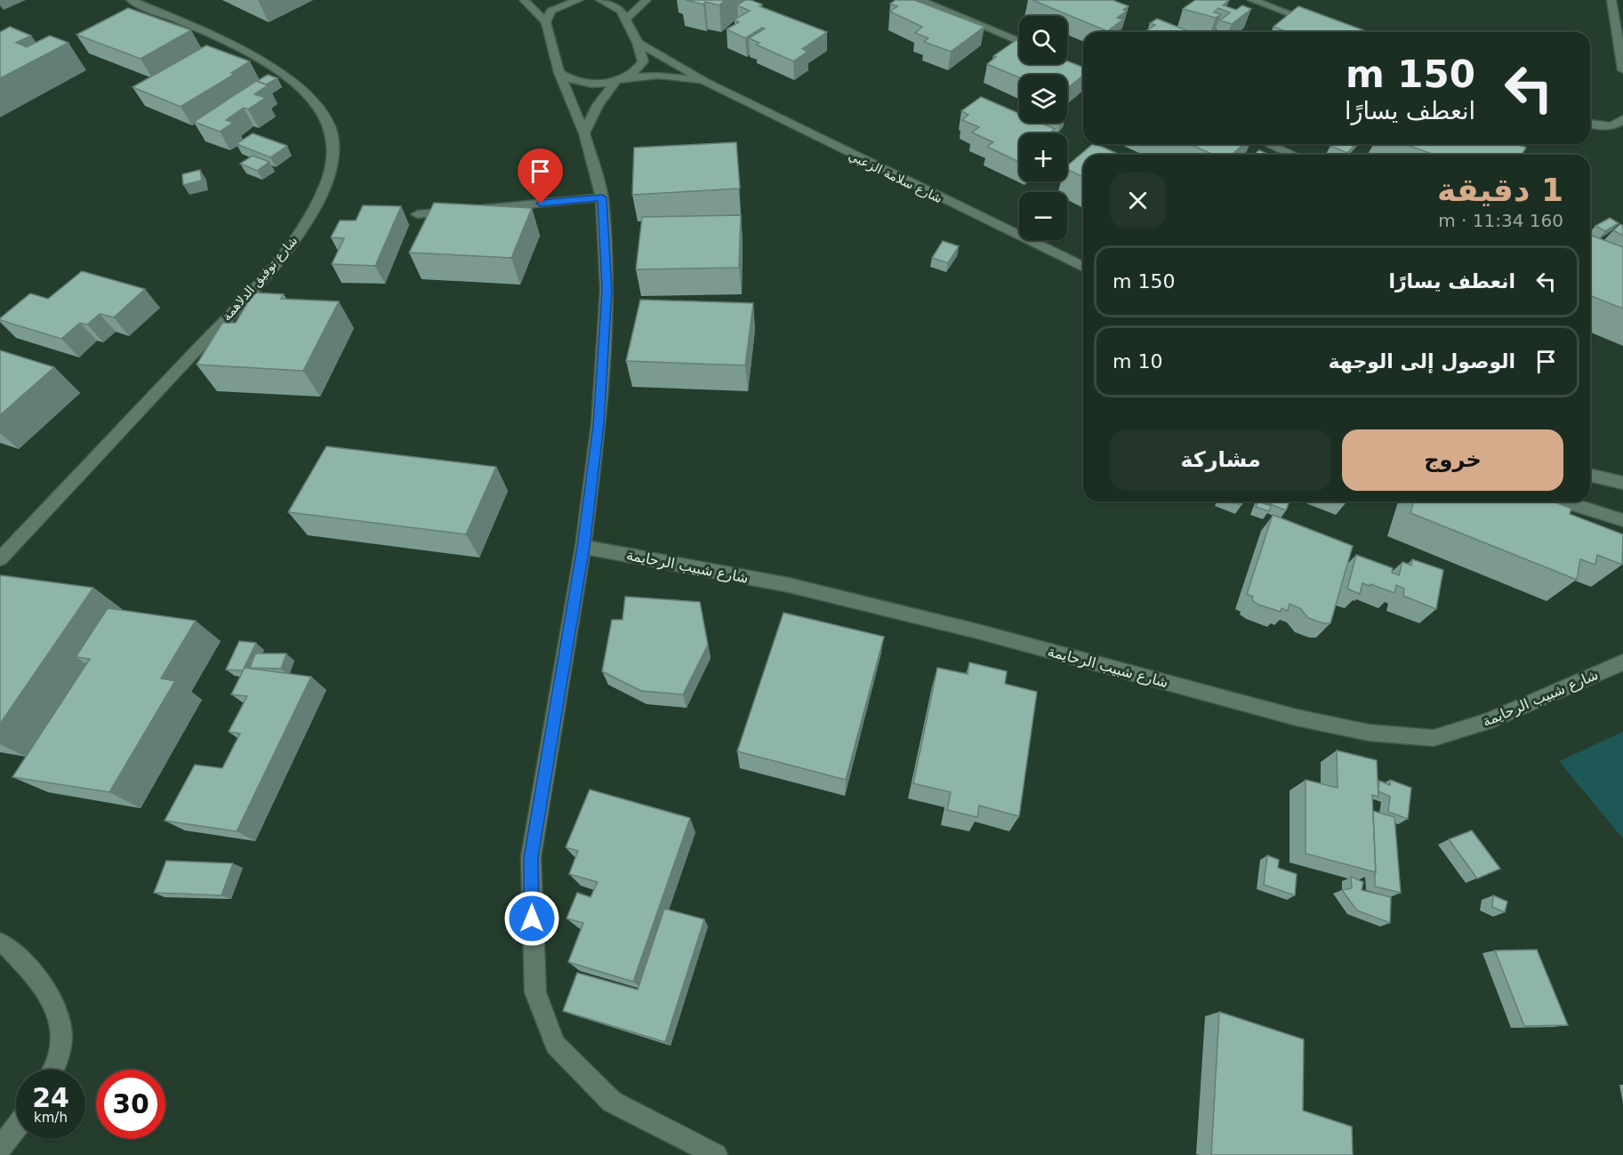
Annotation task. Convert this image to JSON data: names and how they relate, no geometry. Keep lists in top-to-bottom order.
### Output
{
  "streets": {
    "street": ["شارع سلامة الزعبي", "شارع توفيق الدلاهمة", "شارع شبيب الرحايمة"]
  },
  "page": {
    "map_buttons": ["+", "−"],
    "turn": ["150 m", "انعطف يسارًا"],
    "heading": ["1 دقيقة", "160 m · 11:34"],
    "list": [
      {
        "name": "انعطف يسارًا",
        "value": "150 m"
      },
      {
        "name": "الوصول إلى الوجهة",
        "value": "10 m"
      }
    ],
    "buttons": ["خروج", "مشاركة"],
    "speed": "24 km/h",
    "limit": "30"
  }
}
